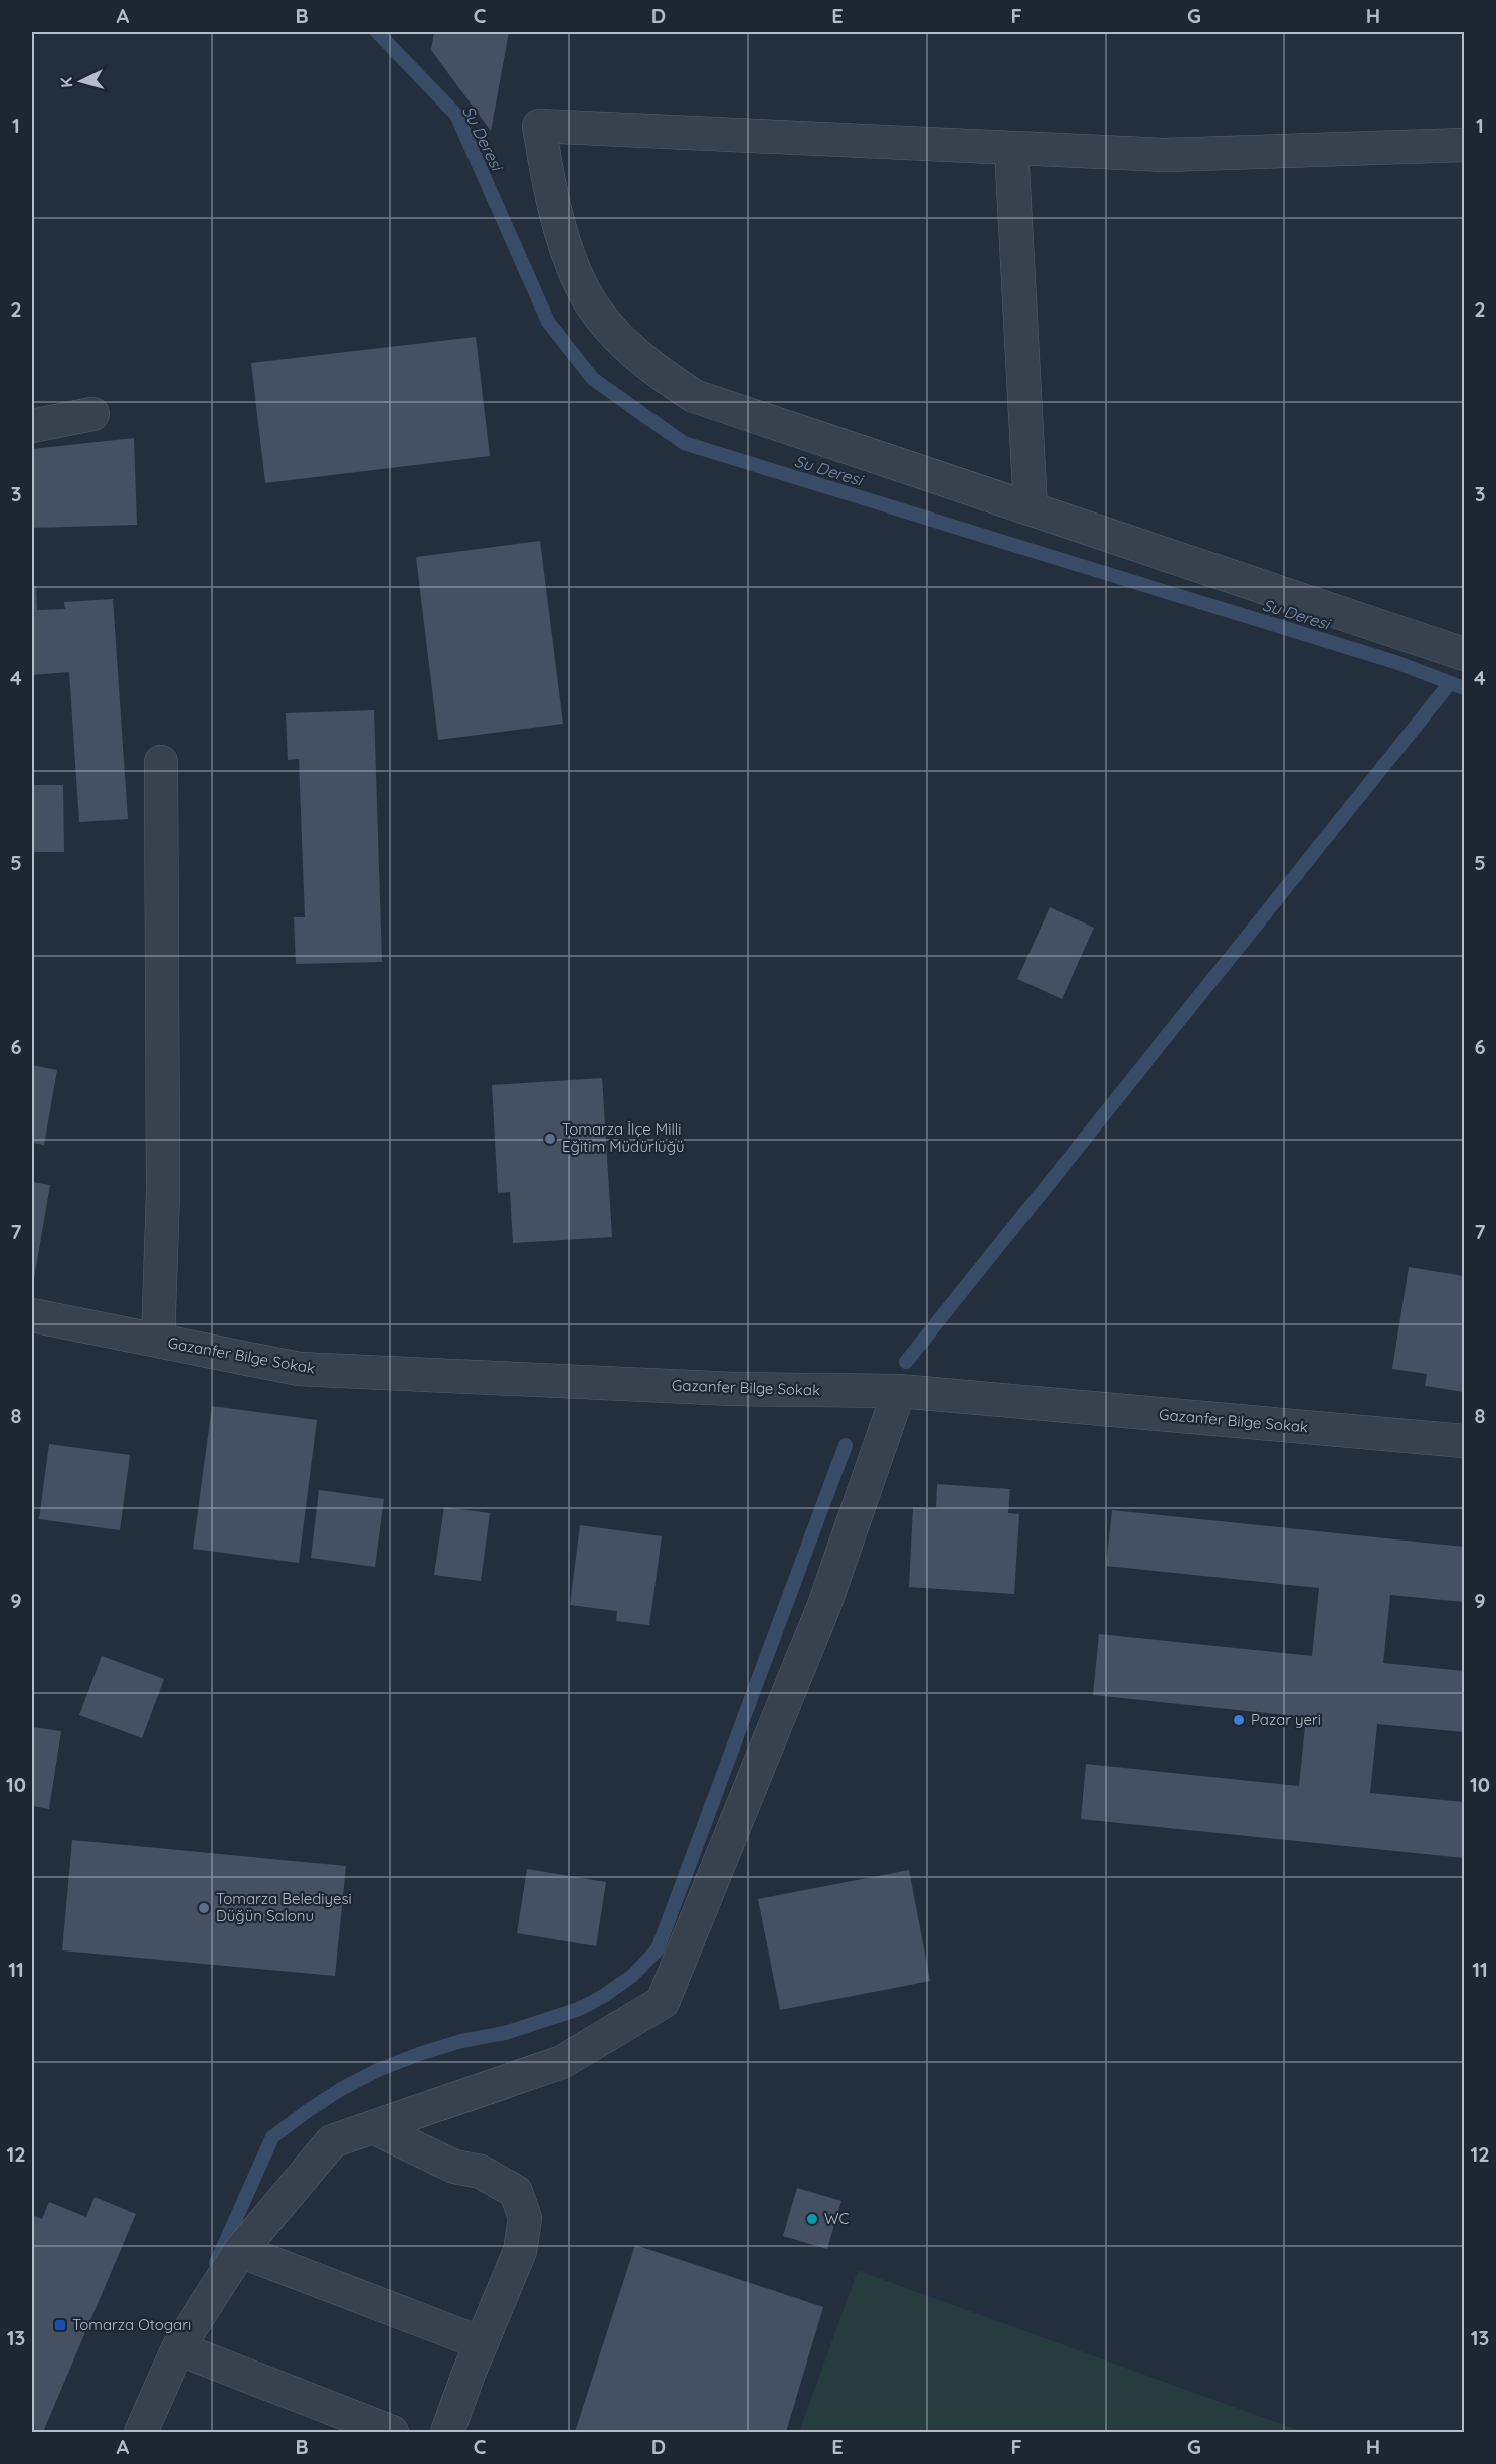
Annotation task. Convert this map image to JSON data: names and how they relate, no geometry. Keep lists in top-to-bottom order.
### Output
{
  "streets": {
    "street": ["Gazanfer Bilge Sokak"]
  },
  "water": ["Su Deresi"],
  "places": {
    "other": [
      "Tomarza İlçe Milli Eğitim Müdürlüğü",
      "Pazar yeri",
      "Tomarza Belediyesi Düğün Salonu",
      "WC"
    ],
    "transit": ["Tomarza Otogarı"]
  },
  "north": "left",
  "grid": {
    "columns": [
      "A",
      "B",
      "C",
      "D",
      "E",
      "F",
      "G",
      "H"
    ],
    "rows": [
      "1",
      "2",
      "3",
      "4",
      "5",
      "6",
      "7",
      "8",
      "9",
      "10",
      "11",
      "12",
      "13"
    ]
  }
}
